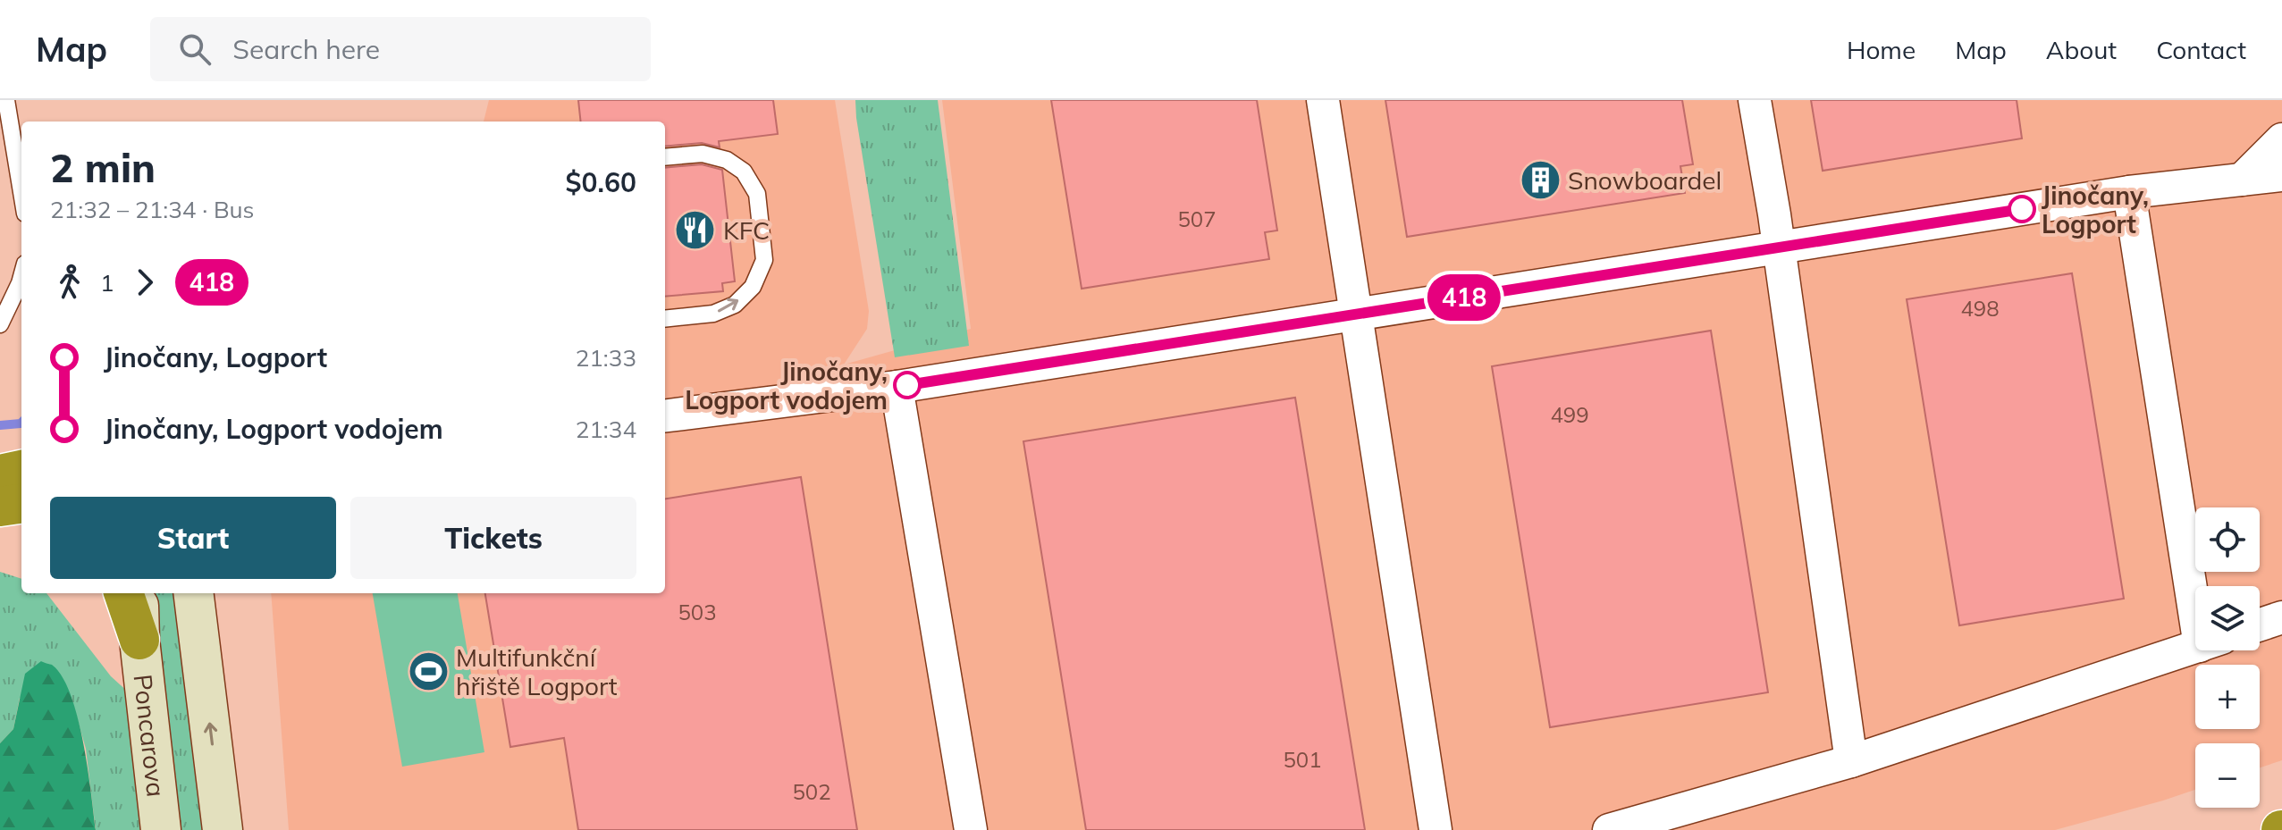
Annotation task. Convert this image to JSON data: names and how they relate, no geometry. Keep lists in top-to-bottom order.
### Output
{
  "streets": {
    "main road": ["Poncarova"]
  },
  "places": {
    "building": ["Snowboardel"],
    "other": ["Jinočany, Logport", "Jinočany, Logport vodojem"],
    "restaurant": ["KFC"],
    "sports": ["Multifunkční hřiště Logport"]
  },
  "lines": ["bus line 418"],
  "house_numbers": [
    "507",
    "498",
    "499",
    "503",
    "501",
    "502"
  ],
  "page": {
    "header": "Map",
    "search": "Search here",
    "nav": [
      "Home",
      "Map",
      "About",
      "Contact"
    ],
    "on_map": "418",
    "heading": ["2 min", "21:32 – 21:34 · Bus", "$0.60"],
    "legs": ["1", "418"],
    "list": [
      {
        "name": "Jinočany, Logport",
        "value": "21:33"
      },
      {
        "name": "Jinočany, Logport vodojem",
        "value": "21:34"
      }
    ],
    "buttons": ["Start", "Tickets"],
    "map_buttons": ["+", "−"]
  }
}
